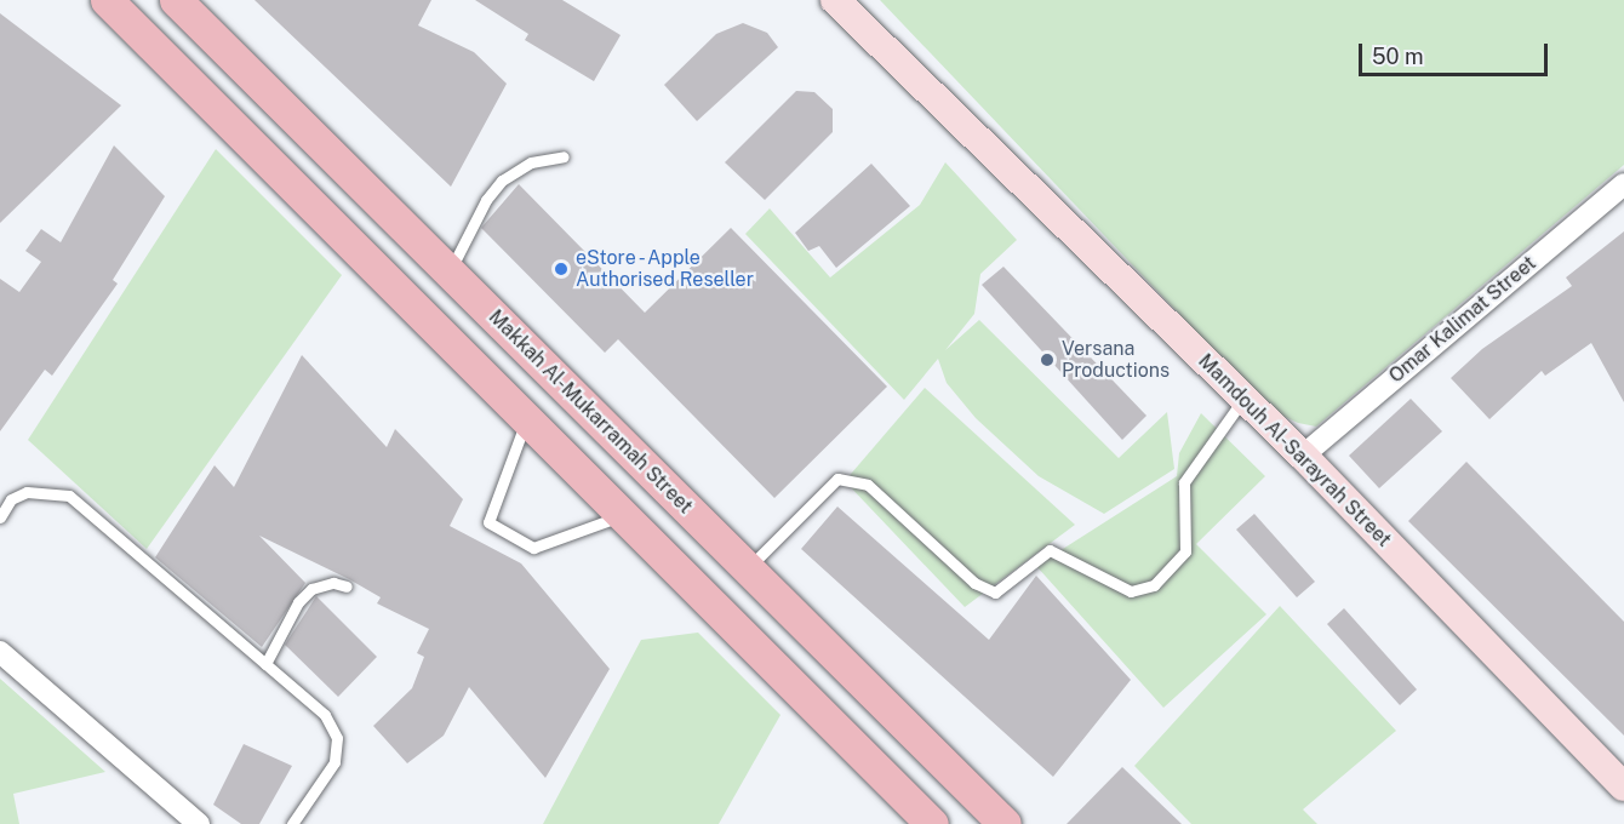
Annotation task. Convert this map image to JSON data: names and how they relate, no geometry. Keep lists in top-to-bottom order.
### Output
{
  "streets": {
    "main road": ["Makkah Al-Mukarramah Street"],
    "street": ["Omar Kalimat Street", "Mamdouh Al-Sarayrah Street"]
  },
  "crossings": [
    ["Omar Kalimat Street", "Mamdouh Al-Sarayrah Street"]
  ],
  "places": ["eStore - Apple Authorised Reseller", "Versana Productions"],
  "scale_bar": "50 m"
}
